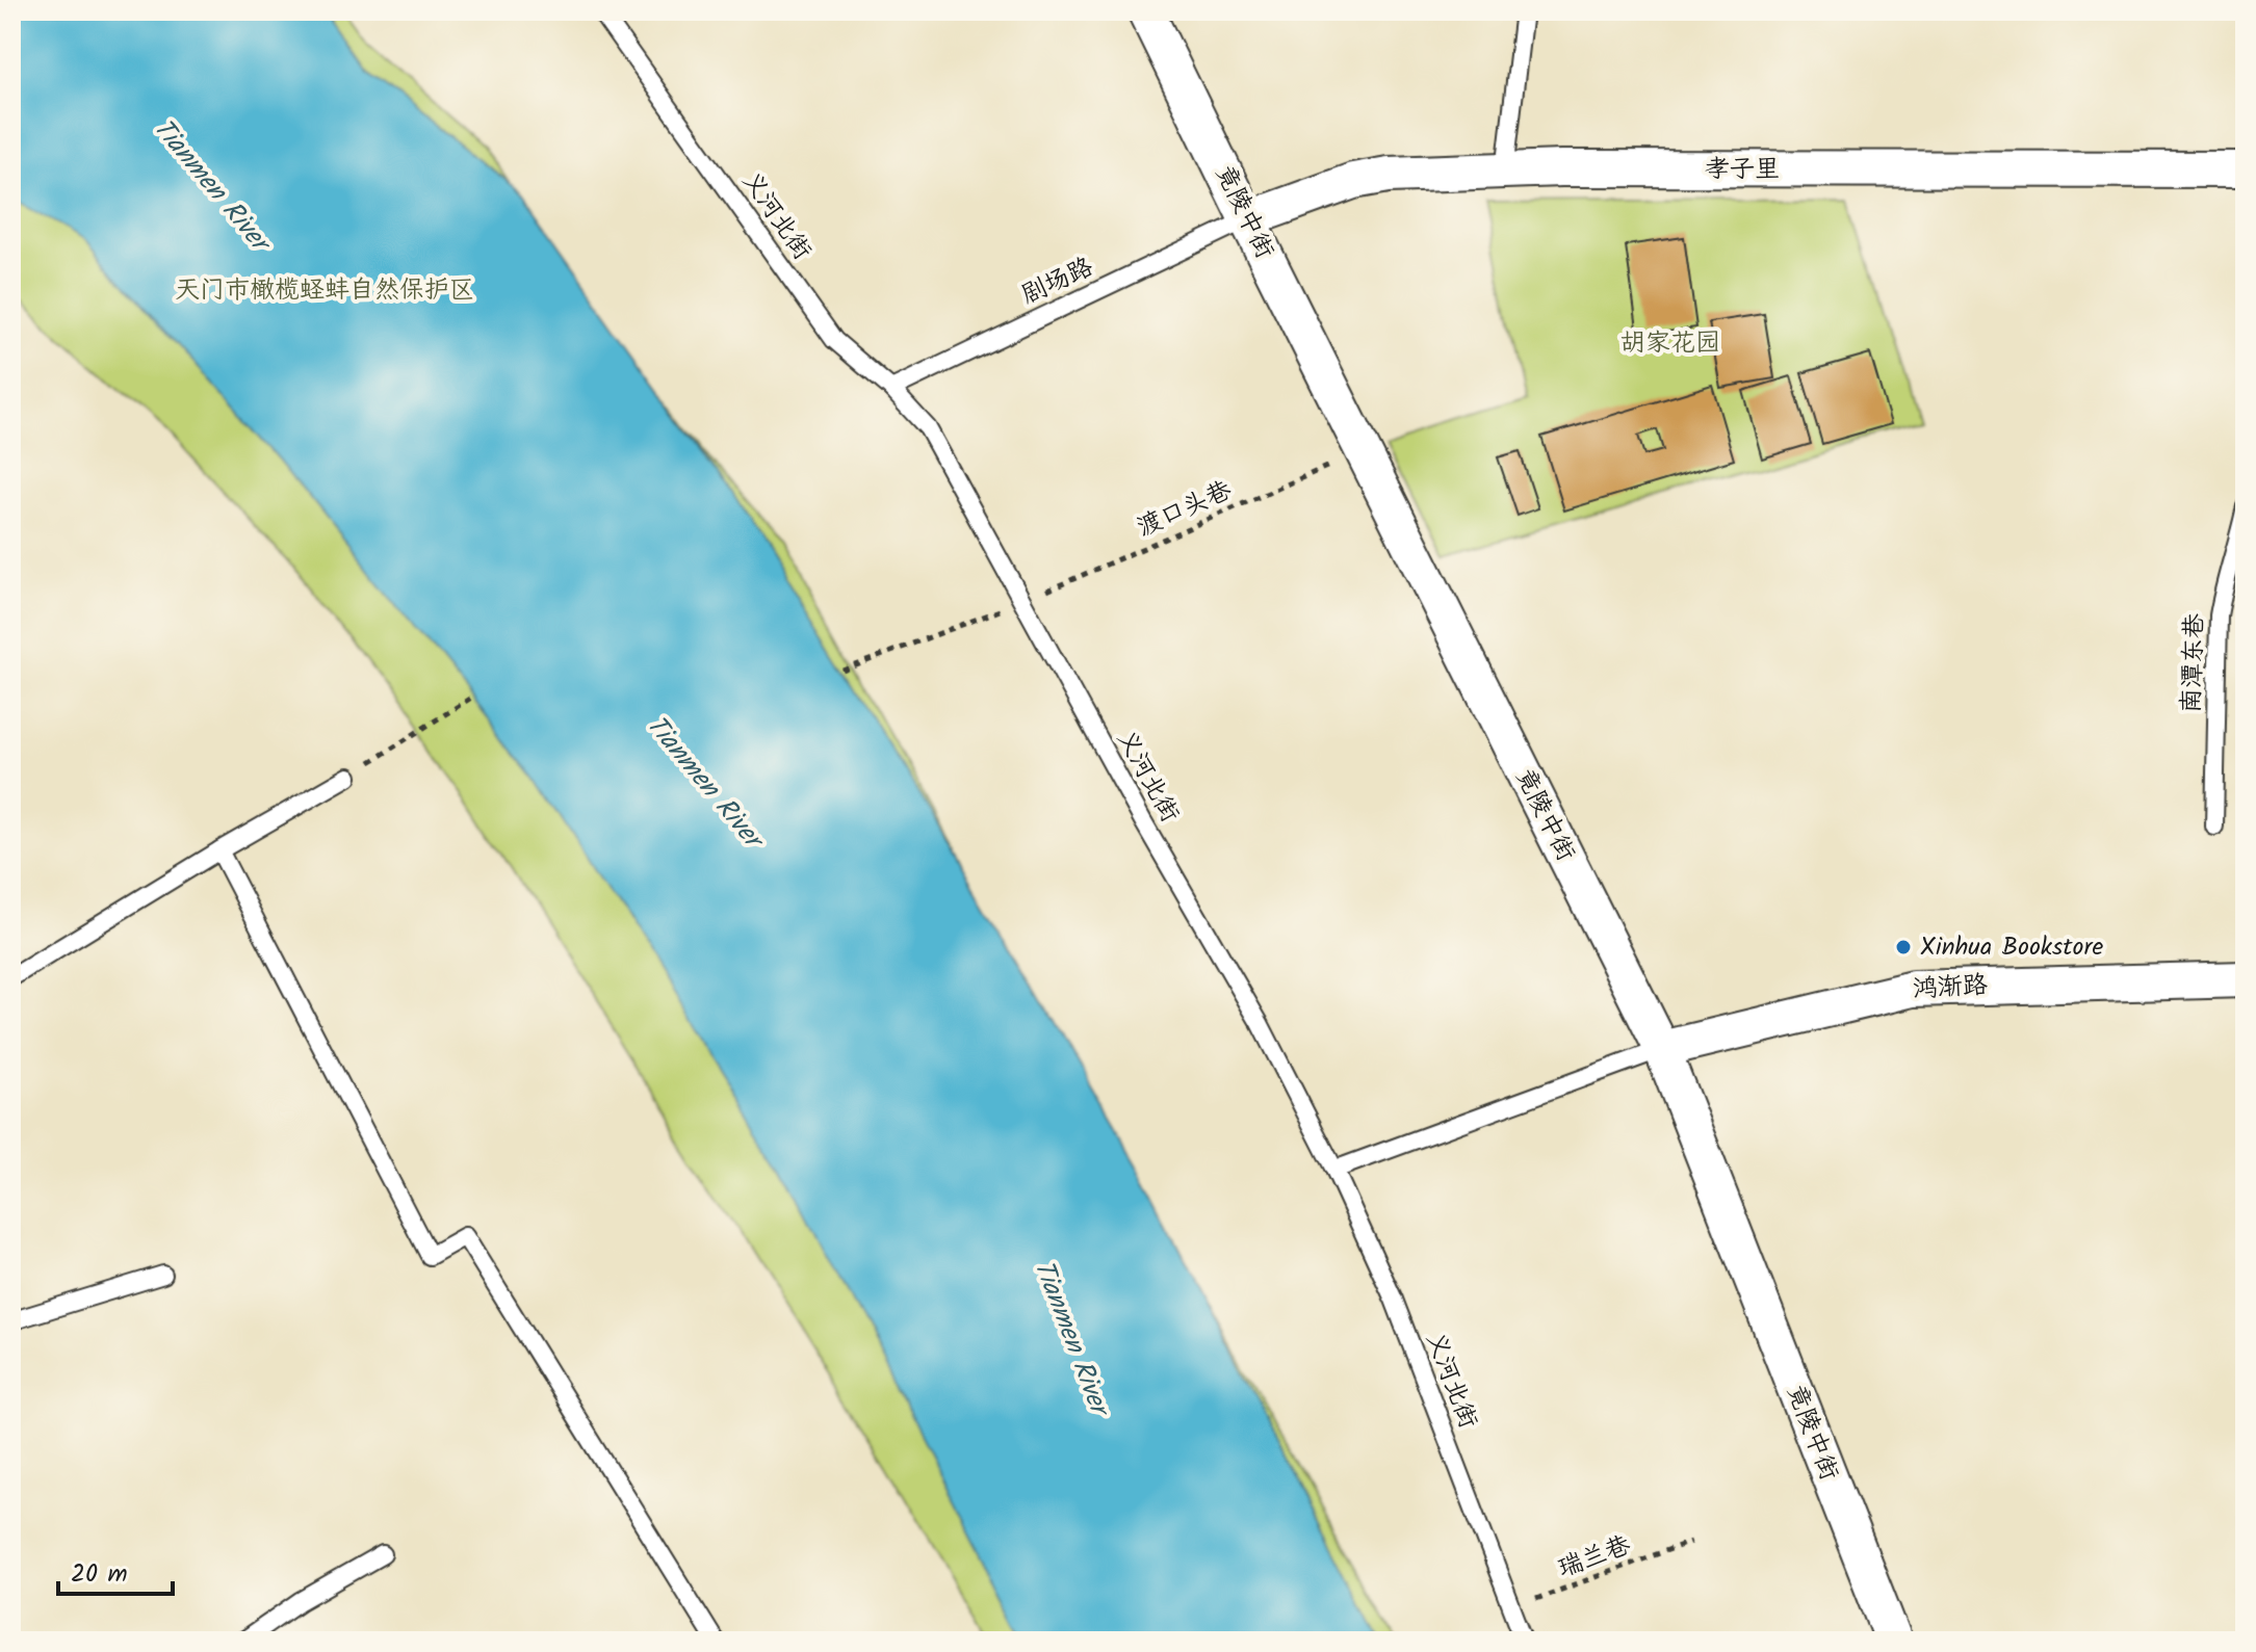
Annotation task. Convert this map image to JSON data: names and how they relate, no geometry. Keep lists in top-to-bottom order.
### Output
{
  "streets": {
    "street": ["孝子里", "竟陵中街", "鸿渐路"],
    "lane": ["义河北街", "剧场路", "南潭东巷"],
    "path": ["渡口头巷", "瑞兰巷"]
  },
  "crossings": [
    ["孝子里", "竟陵中街"],
    ["孝子里", "剧场路"],
    ["竟陵中街", "剧场路"],
    ["竟陵中街", "渡口头巷"],
    ["竟陵中街", "鸿渐路"],
    ["义河北街", "剧场路"],
    ["义河北街", "渡口头巷"],
    ["义河北街", "瑞兰巷"]
  ],
  "water": ["Tianmen River"],
  "parks": ["天门市橄榄蛏蚌自然保护区", "胡家花园"],
  "places": ["Xinhua Bookstore"],
  "scale_bar": "20 m"
}
